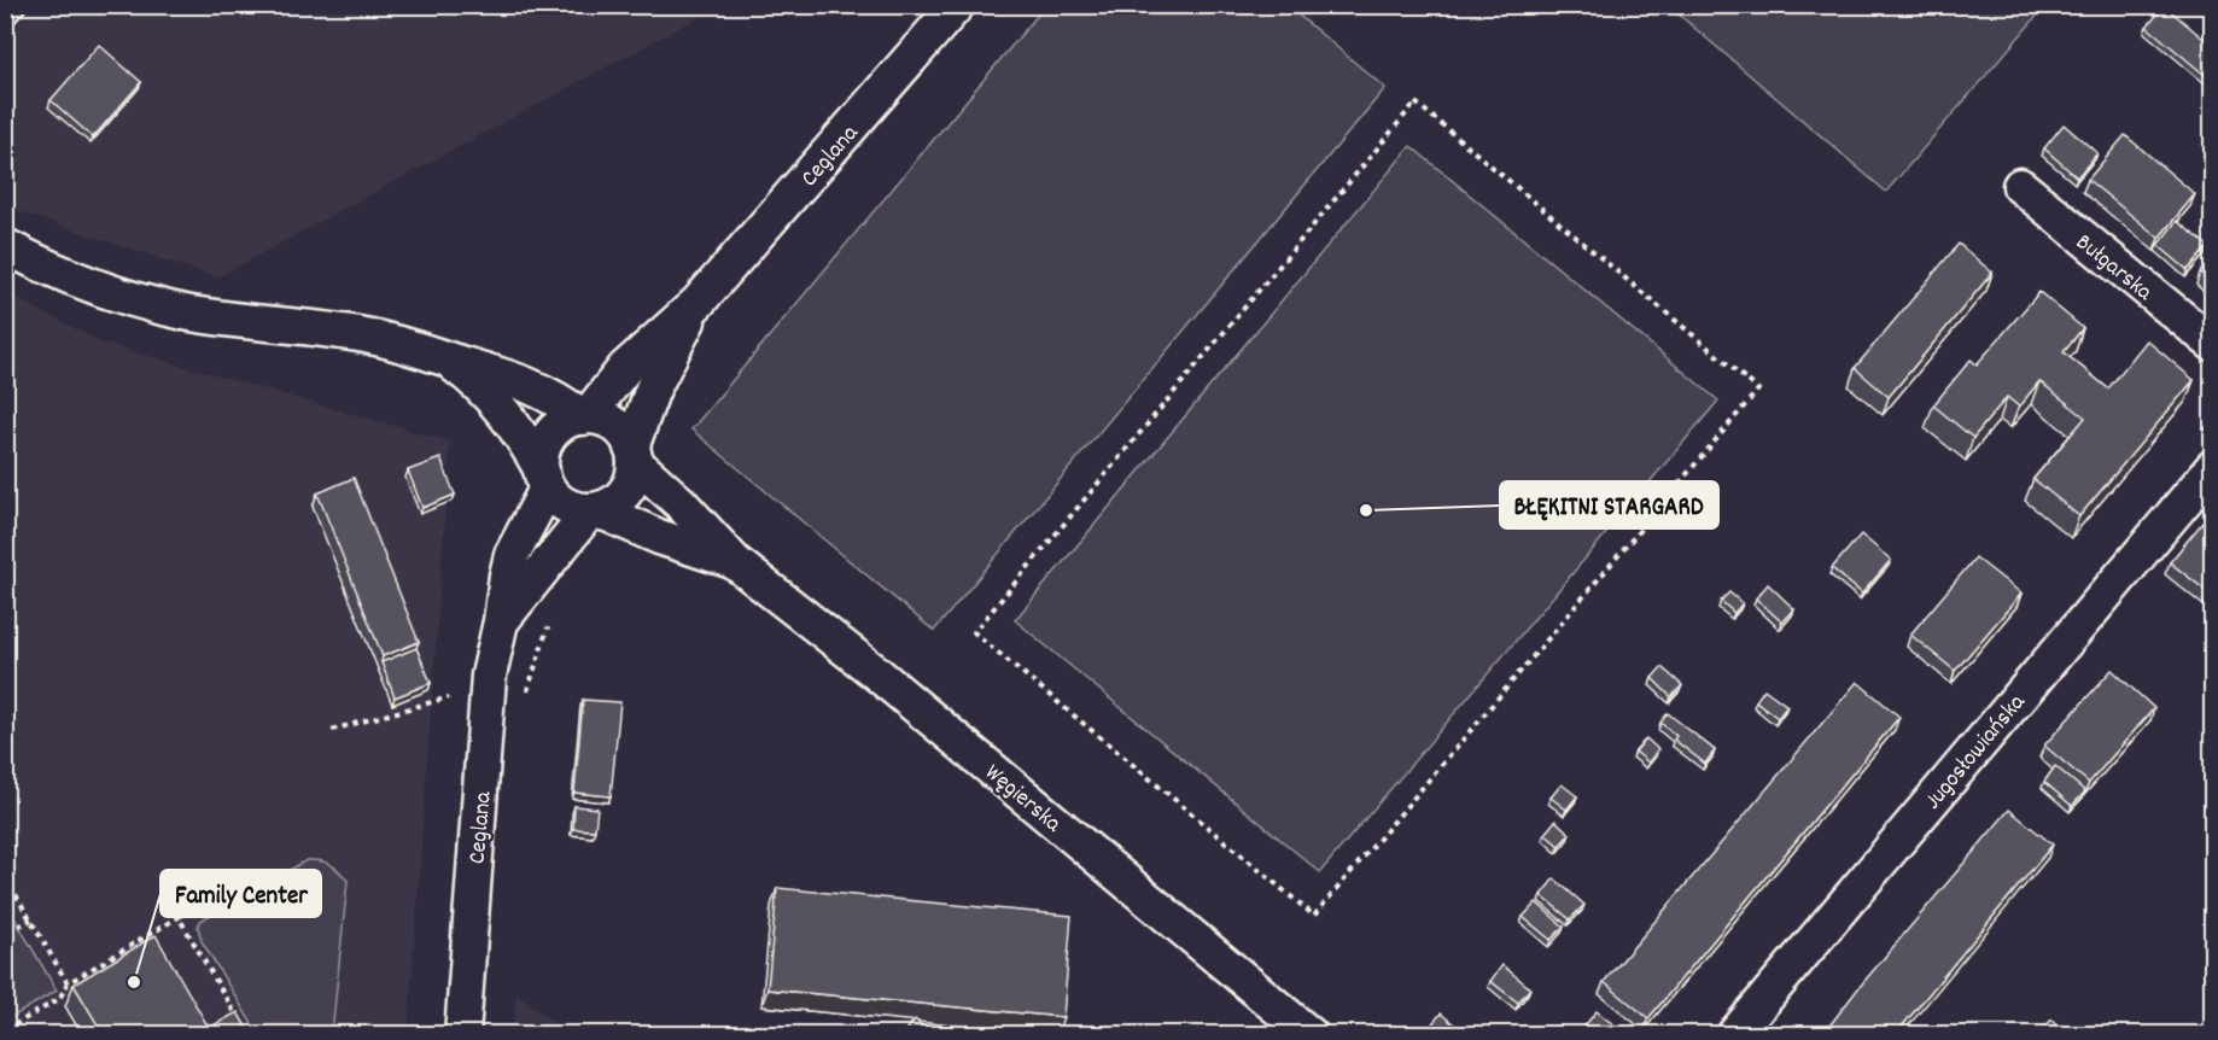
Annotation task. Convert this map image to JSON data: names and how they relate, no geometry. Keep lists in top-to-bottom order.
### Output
{
  "streets": {
    "street": [
      "Ceglana",
      "Bułgarska",
      "Jugosłowiańska",
      "Węgierska"
    ]
  },
  "crossings": [
    ["Ceglana", "Węgierska"]
  ],
  "places": ["BŁĘKITNI STARGARD", "Family Center"]
}
